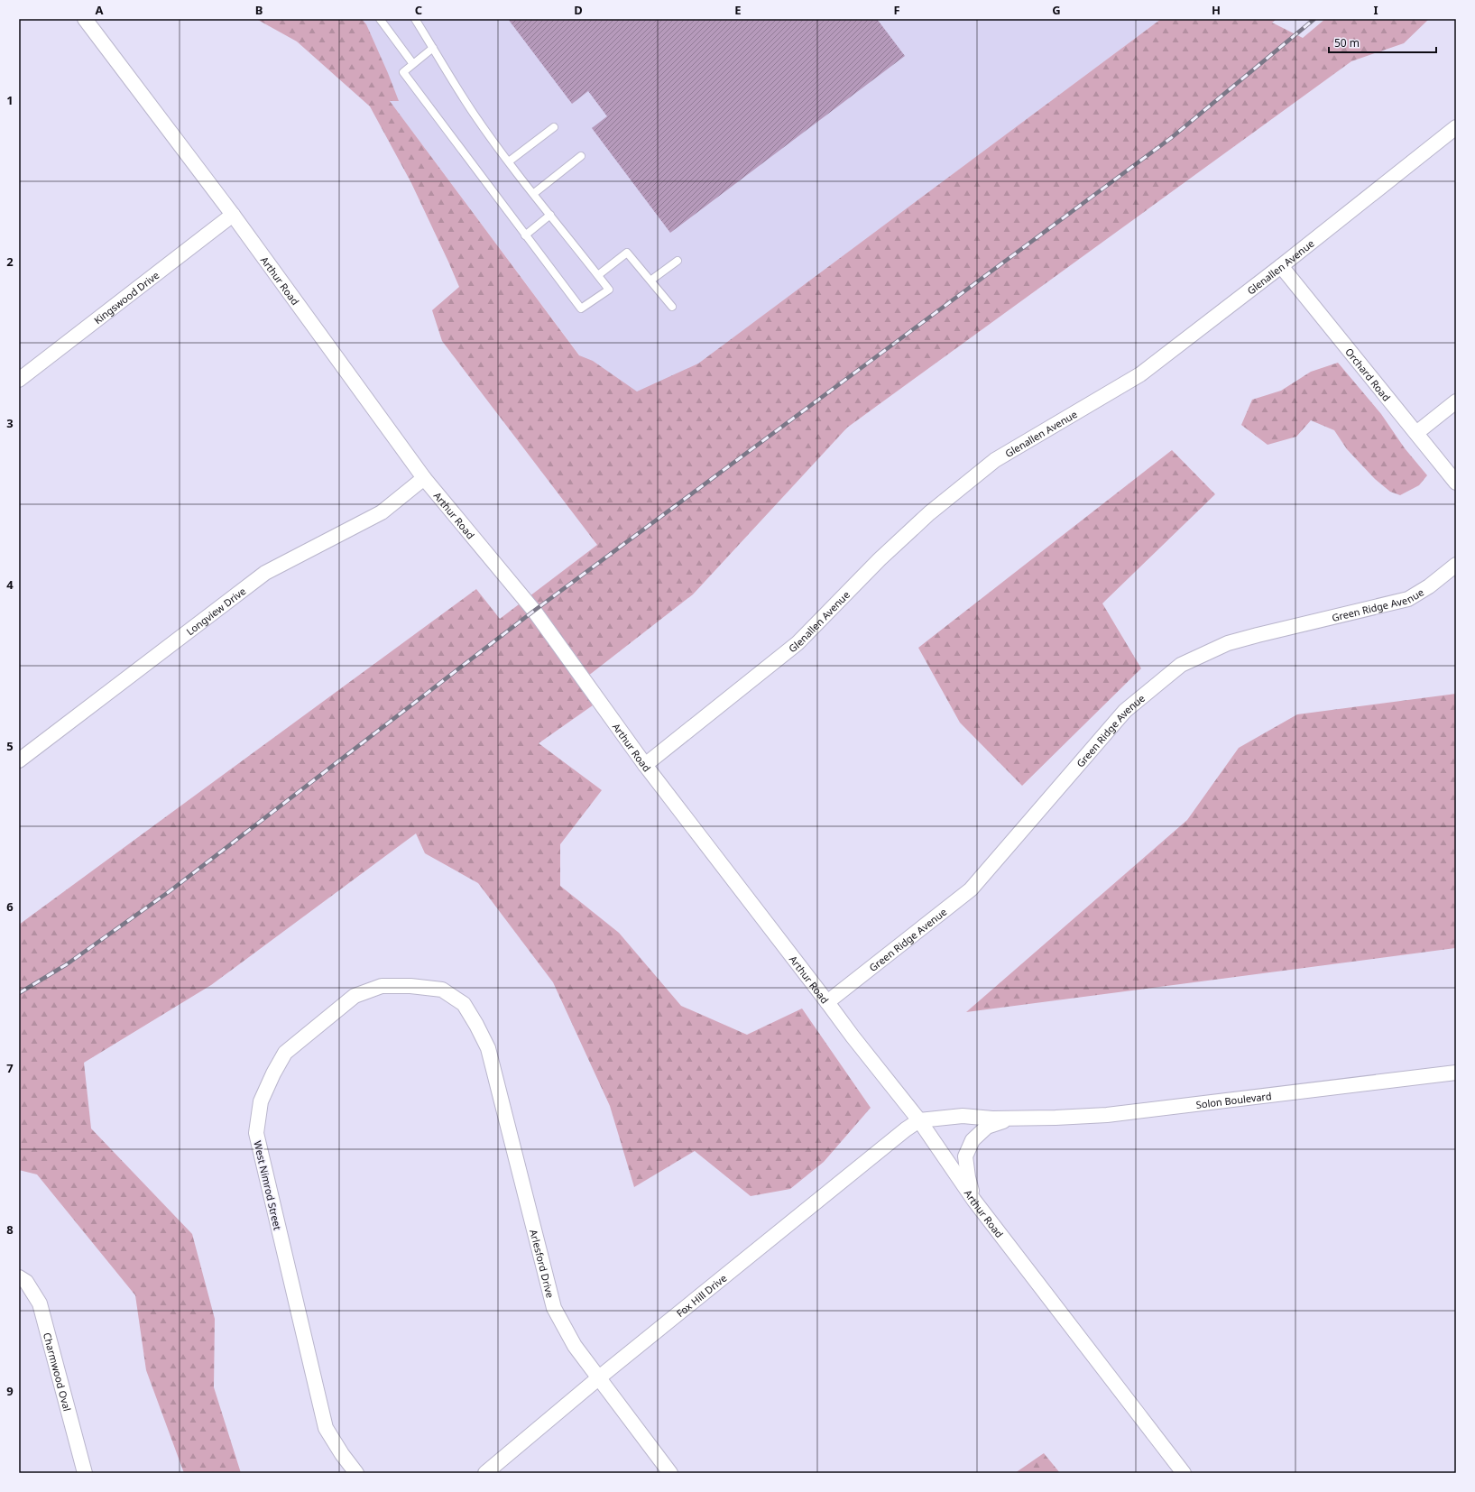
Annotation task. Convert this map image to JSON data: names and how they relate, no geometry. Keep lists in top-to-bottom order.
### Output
{
  "streets": {
    "street": [
      "Glenallen Avenue",
      "Arthur Road",
      "Kingswood Drive",
      "Orchard Road",
      "Green Ridge Avenue",
      "Longview Drive",
      "Solon Boulevard",
      "West Nimrod Street",
      "Arlesford Drive",
      "Fox Hill Drive",
      "Charmwood Oval"
    ]
  },
  "crossings": [
    ["Glenallen Avenue", "Arthur Road"],
    ["Glenallen Avenue", "Orchard Road"],
    ["Arthur Road", "Kingswood Drive"],
    ["Arthur Road", "Green Ridge Avenue"],
    ["Arthur Road", "Longview Drive"],
    ["Arthur Road", "Solon Boulevard"],
    ["Arthur Road", "Fox Hill Drive"],
    ["Solon Boulevard", "Fox Hill Drive"],
    ["West Nimrod Street", "Arlesford Drive"],
    ["Arlesford Drive", "Fox Hill Drive"]
  ],
  "scale_bar": "50 m",
  "grid": {
    "columns": [
      "A",
      "B",
      "C",
      "D",
      "E",
      "F",
      "G",
      "H",
      "I"
    ],
    "rows": [
      "1",
      "2",
      "3",
      "4",
      "5",
      "6",
      "7",
      "8",
      "9"
    ]
  }
}
